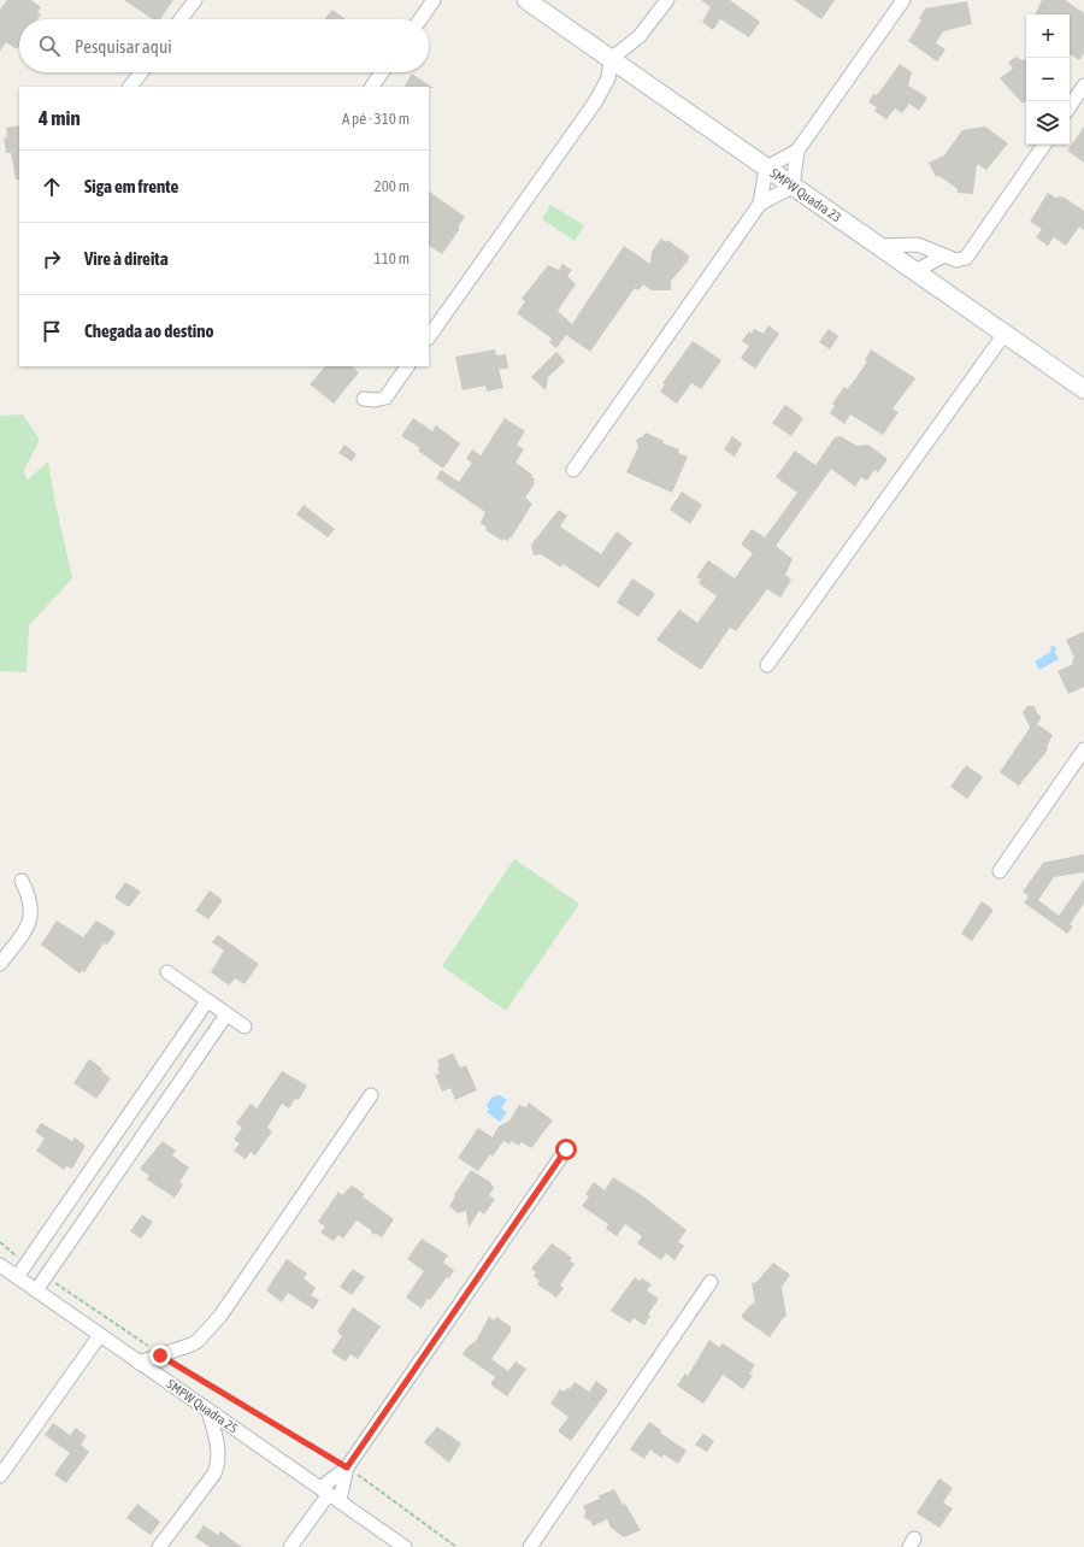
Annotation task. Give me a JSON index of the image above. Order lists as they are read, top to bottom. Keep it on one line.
{"streets":{"street":["SMPW Quadra 23","SMPW Quadra 25"]},"page":{"map_buttons":["+","−"],"search":"Pesquisar aqui","heading":["4 min","A pé · 310 m"],"list":[["Siga em frente","200 m"],["Vire à direita","110 m"],"Chegada ao destino"]}}
